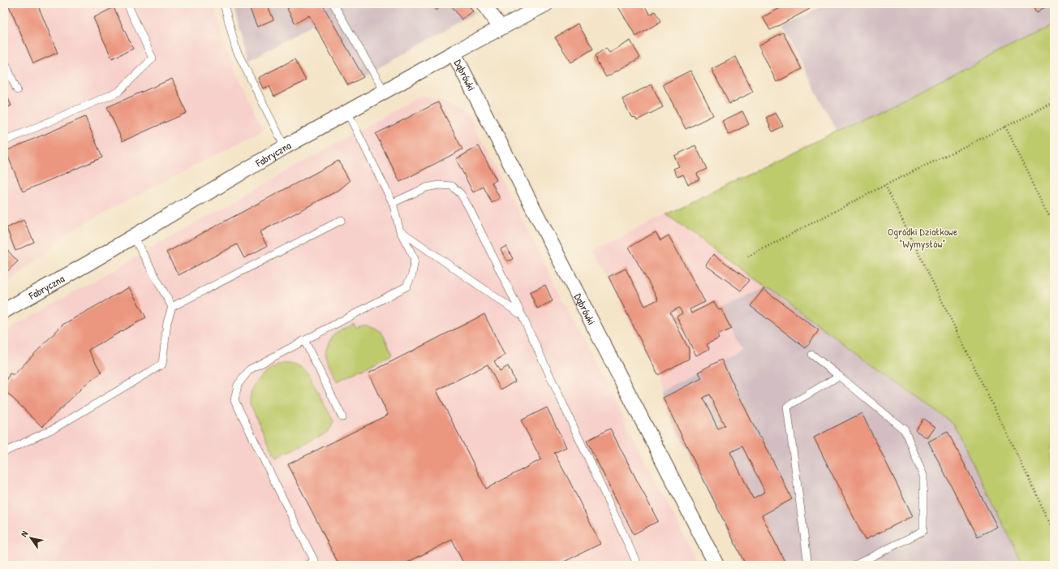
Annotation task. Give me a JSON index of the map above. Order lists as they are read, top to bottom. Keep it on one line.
{"streets":{"street":["Dąbrówki","Fabryczna"]},"crossings":[["Dąbrówki","Fabryczna"]],"parks":["Ogródki Działkowe \"Wymysłów\""],"north":"top left"}
